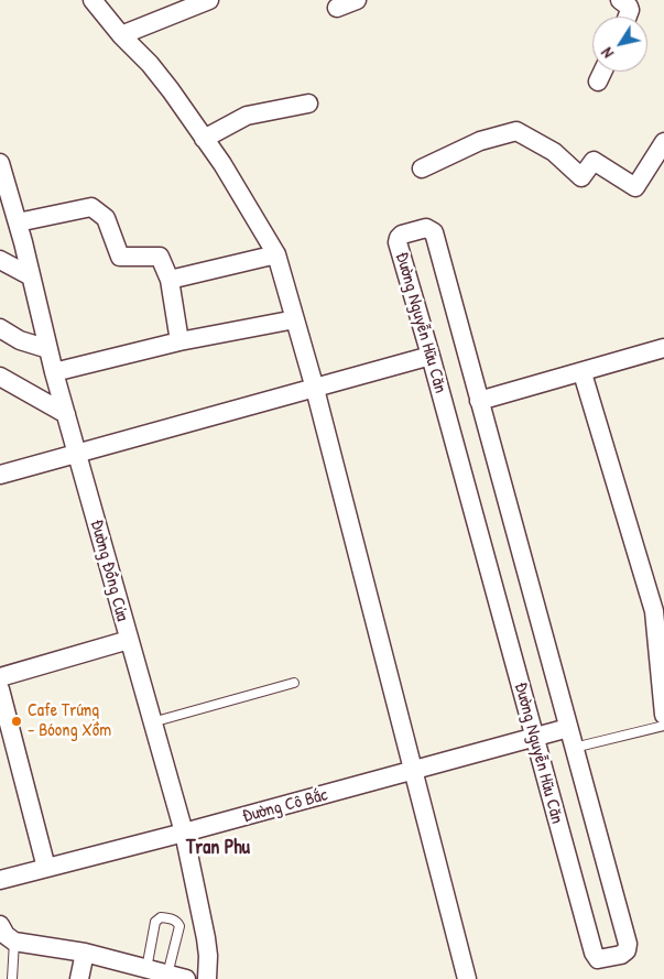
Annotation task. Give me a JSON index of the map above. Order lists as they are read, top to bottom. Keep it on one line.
{"streets":{"street":["Đường Nguyễn Hữu Căn","Đường Đồng Cửa","Đường Cô Bắc"]},"crossings":[["Đường Nguyễn Hữu Căn","Đường Cô Bắc"],["Đường Đồng Cửa","Đường Cô Bắc"]],"districts":["Tran Phu"],"places":["Cafe Trứng - Bóong Xồm"],"north":"bottom left"}
